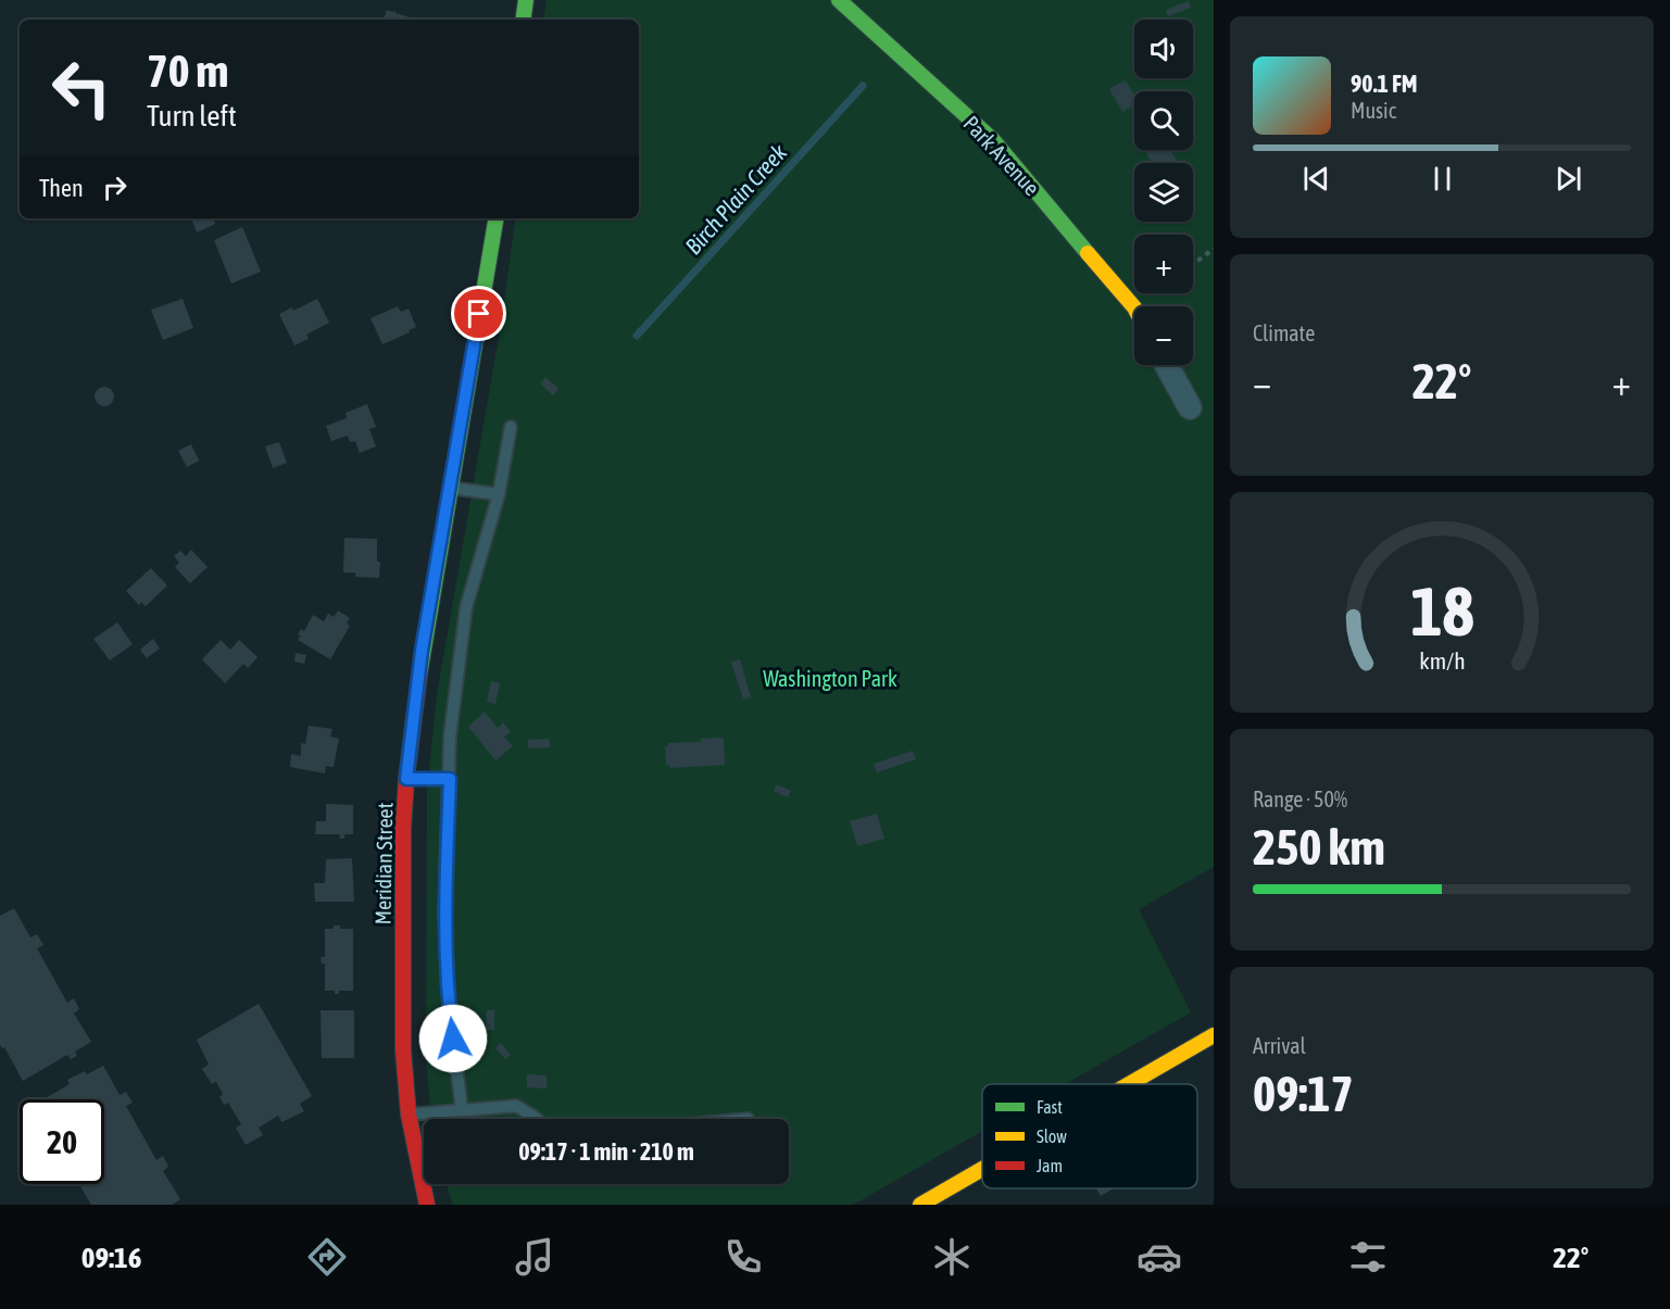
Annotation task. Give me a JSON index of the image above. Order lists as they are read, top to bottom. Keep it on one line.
{"streets":{"street":["Park Avenue","Meridian Street"]},"water":["Birch Plain Creek"],"parks":["Washington Park"],"legend":["Fast","Slow","Jam"],"page":{"map_buttons":["+","−"],"turn":["70 m","Turn left"],"song":["90.1 FM","Music"],"then":"Then","tile":["Climate",["Range · 50%","250 km"],["Arrival","09:17"]],"heat":["−","22°","+"],"limit":"20","trip":"09:17 · 1 min · 210 m","tabs":["09:16","22°"],"gauge":["18","km/h"]}}
